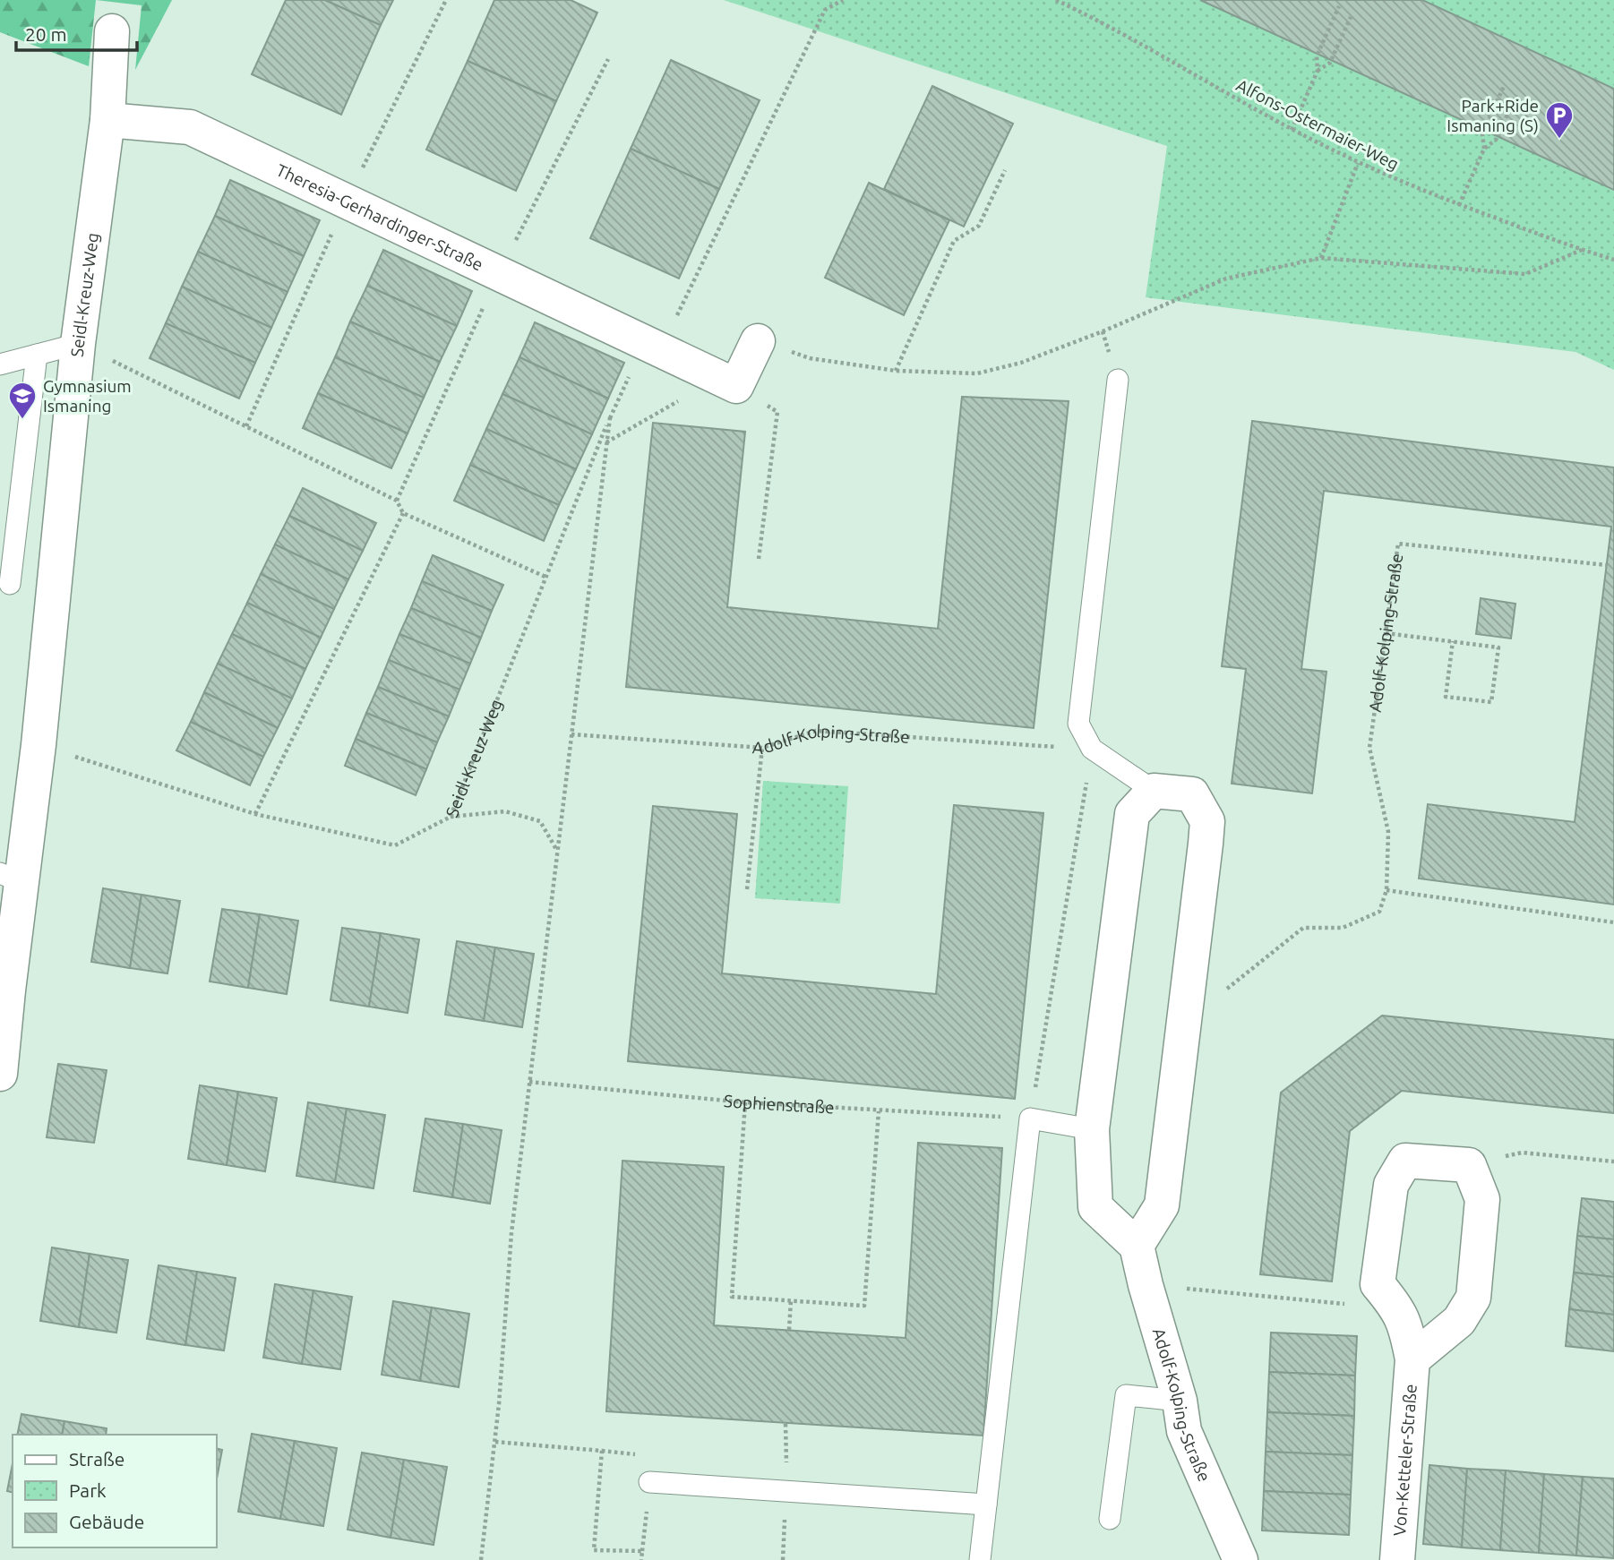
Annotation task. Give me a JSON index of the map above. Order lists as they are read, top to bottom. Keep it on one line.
{"streets":{"street":["Theresia-Gerhardinger-Straße","Seidl-Kreuz-Weg","Adolf-Kolping-Straße","Von-Ketteler-Straße"],"path":["Alfons-Ostermaier-Weg","Sophienstraße"]},"crossings":[["Theresia-Gerhardinger-Straße","Seidl-Kreuz-Weg"]],"places":{"parking":["Park+Ride Ismaning (S)"],"school or university":["Gymnasium Ismaning"]},"legend":["Straße","Park","Gebäude"],"scale_bar":"20 m"}
